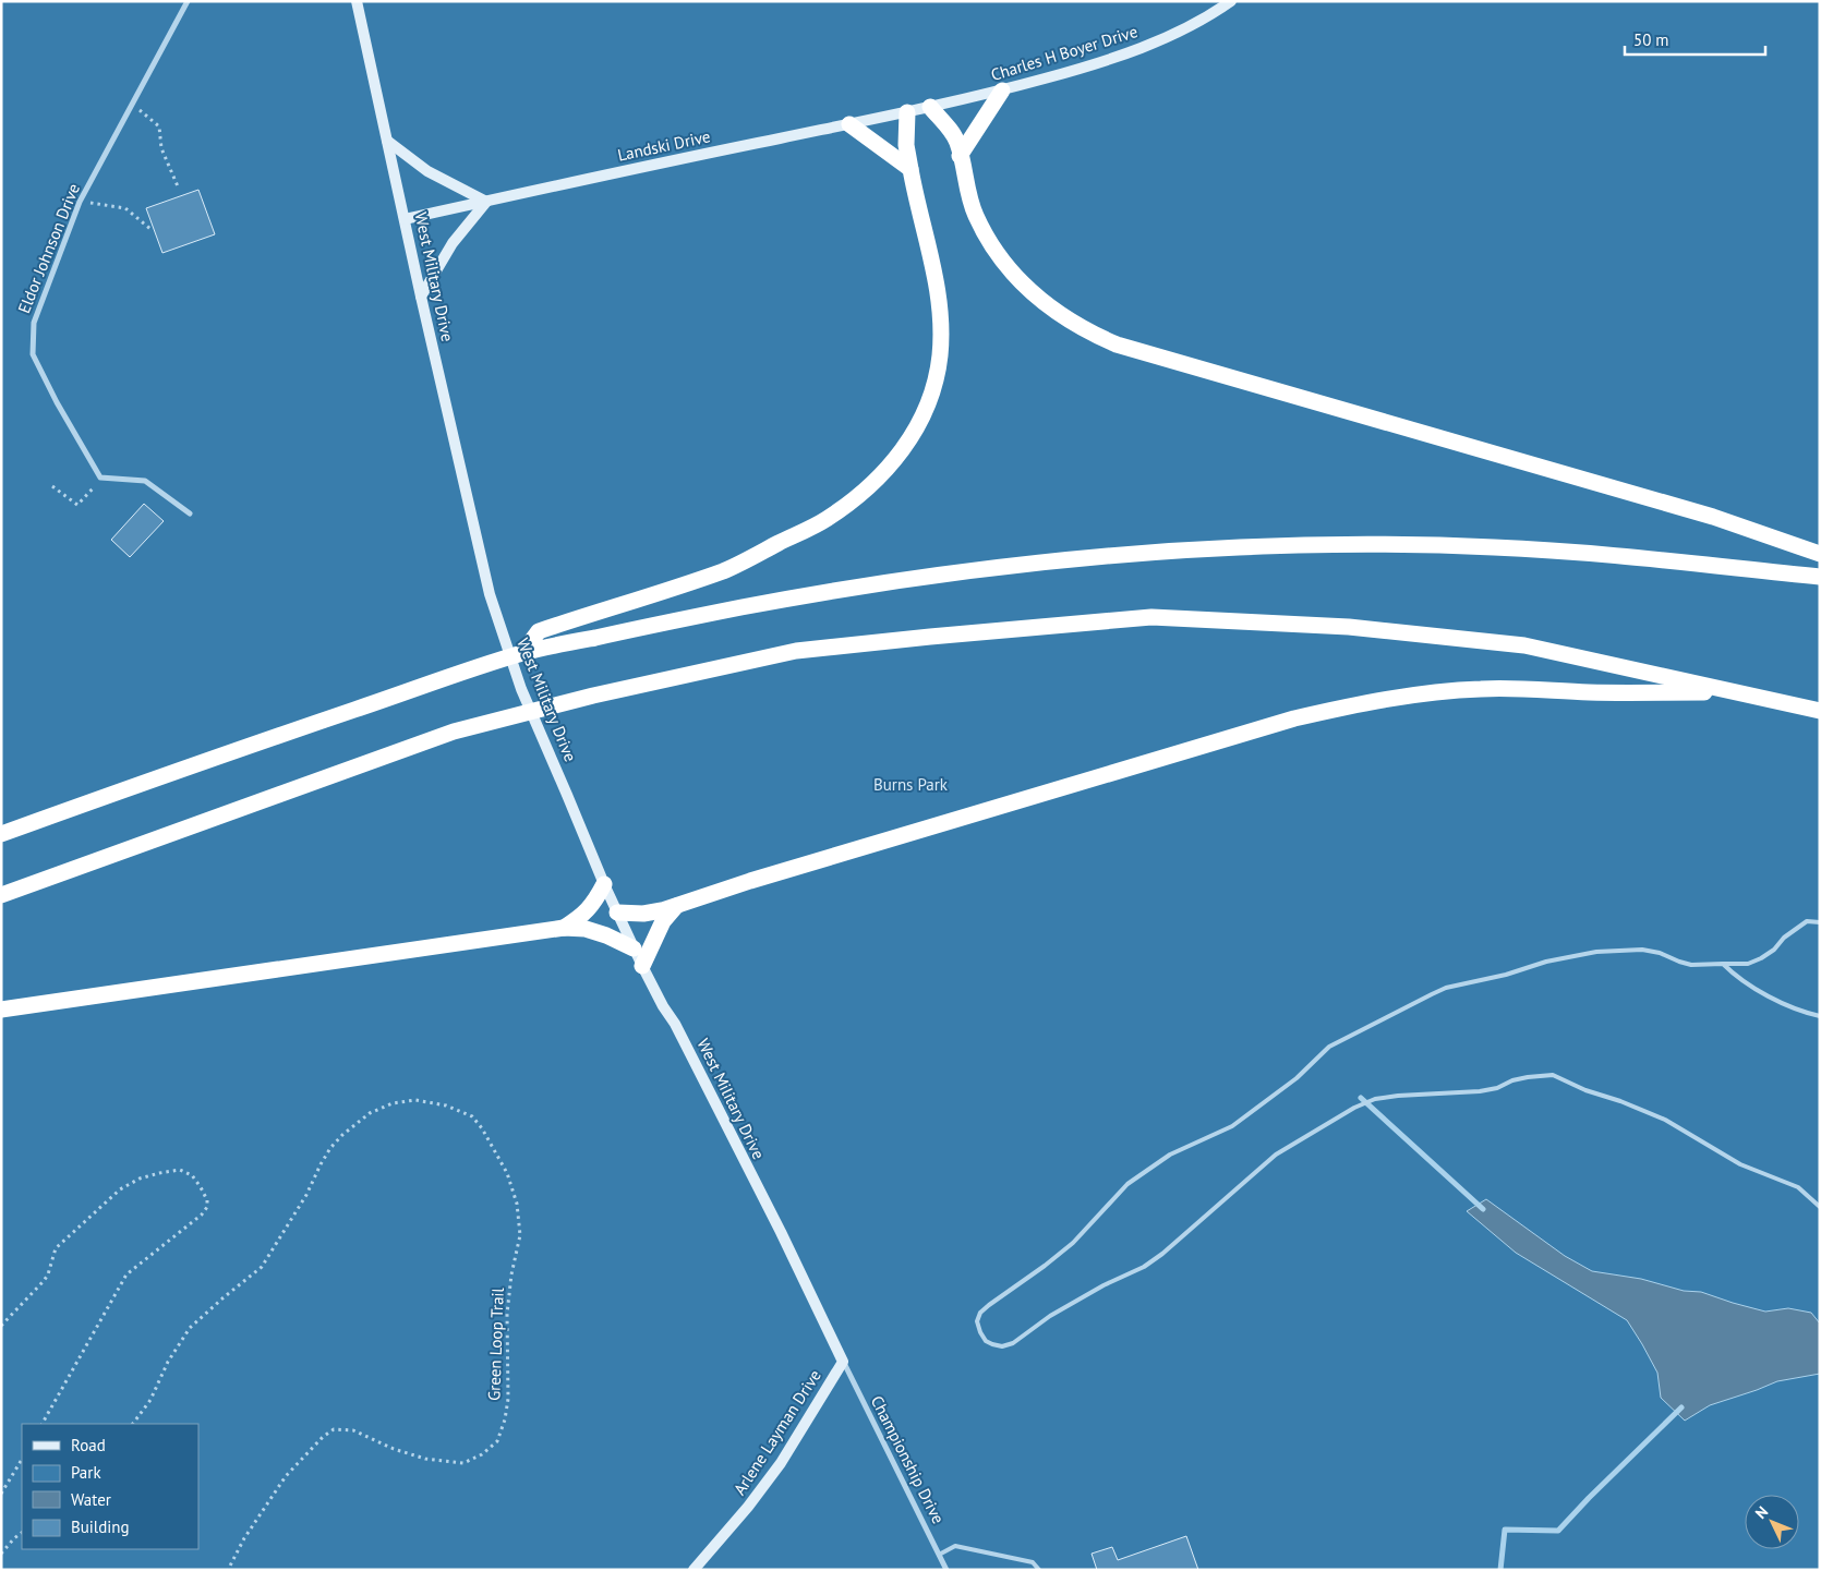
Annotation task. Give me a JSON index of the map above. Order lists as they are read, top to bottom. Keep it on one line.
{"streets":{"street":["Charles H Boyer Drive","Landski Drive","Eldor Johnson Drive","West Military Drive","Arlene Layman Drive","Championship Drive"],"path":["Green Loop Trail"]},"crossings":[["Charles H Boyer Drive","Landski Drive"],["Landski Drive","West Military Drive"],["West Military Drive","Arlene Layman Drive"],["West Military Drive","Championship Drive"],["Arlene Layman Drive","Championship Drive"]],"parks":["Burns Park"],"legend":["Road","Park","Water","Building"],"scale_bar":"50 m","north":"top left"}
